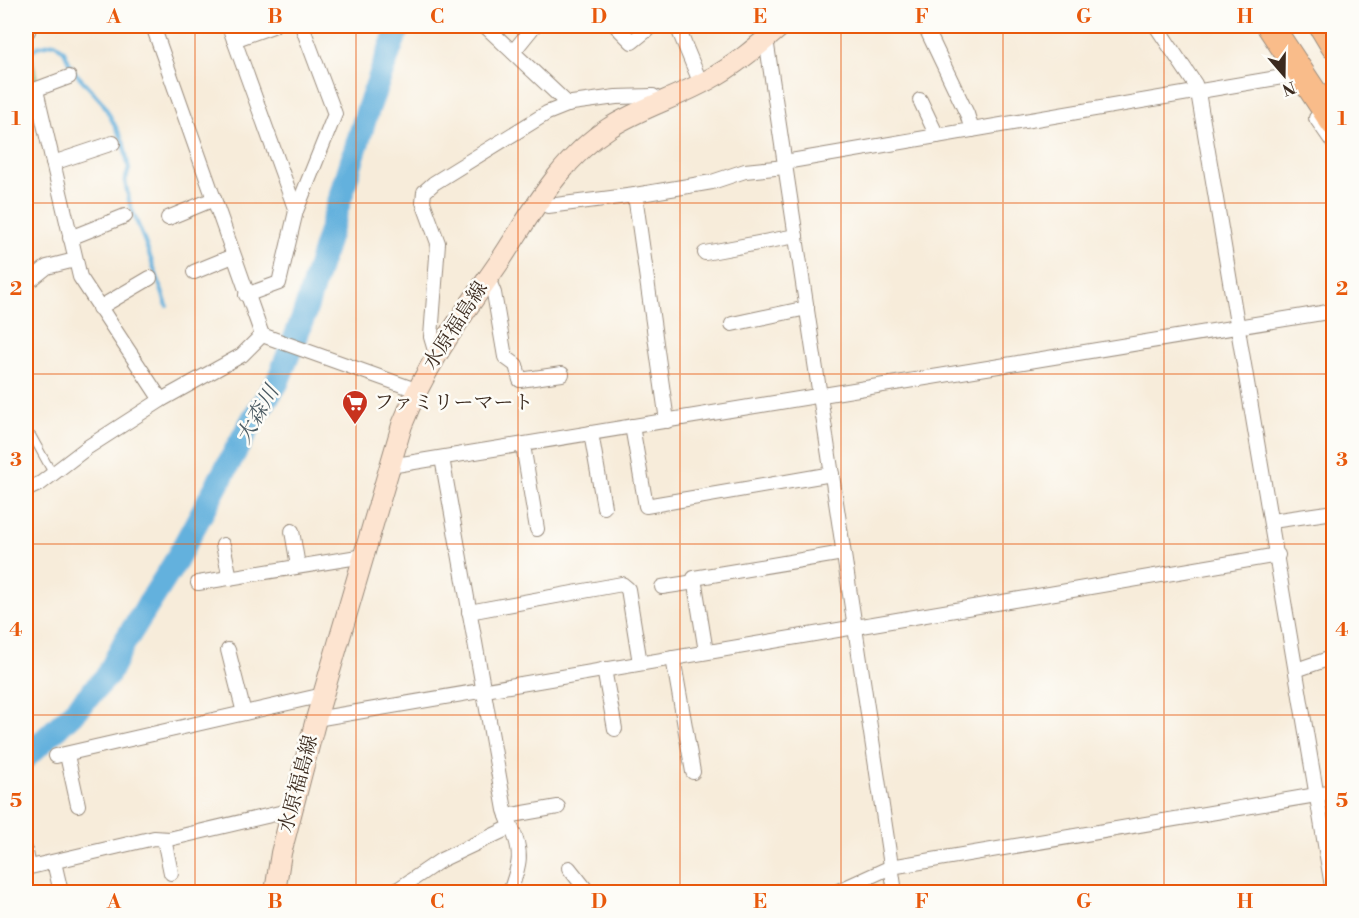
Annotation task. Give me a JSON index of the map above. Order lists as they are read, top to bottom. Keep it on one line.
{"streets":{"main road":["水原福島線"]},"water":["大森川"],"places":{"supermarket":["ファミリーマート"]},"north":"bottom","grid":{"columns":["A","B","C","D","E","F","G","H"],"rows":["1","2","3","4","5"]}}
